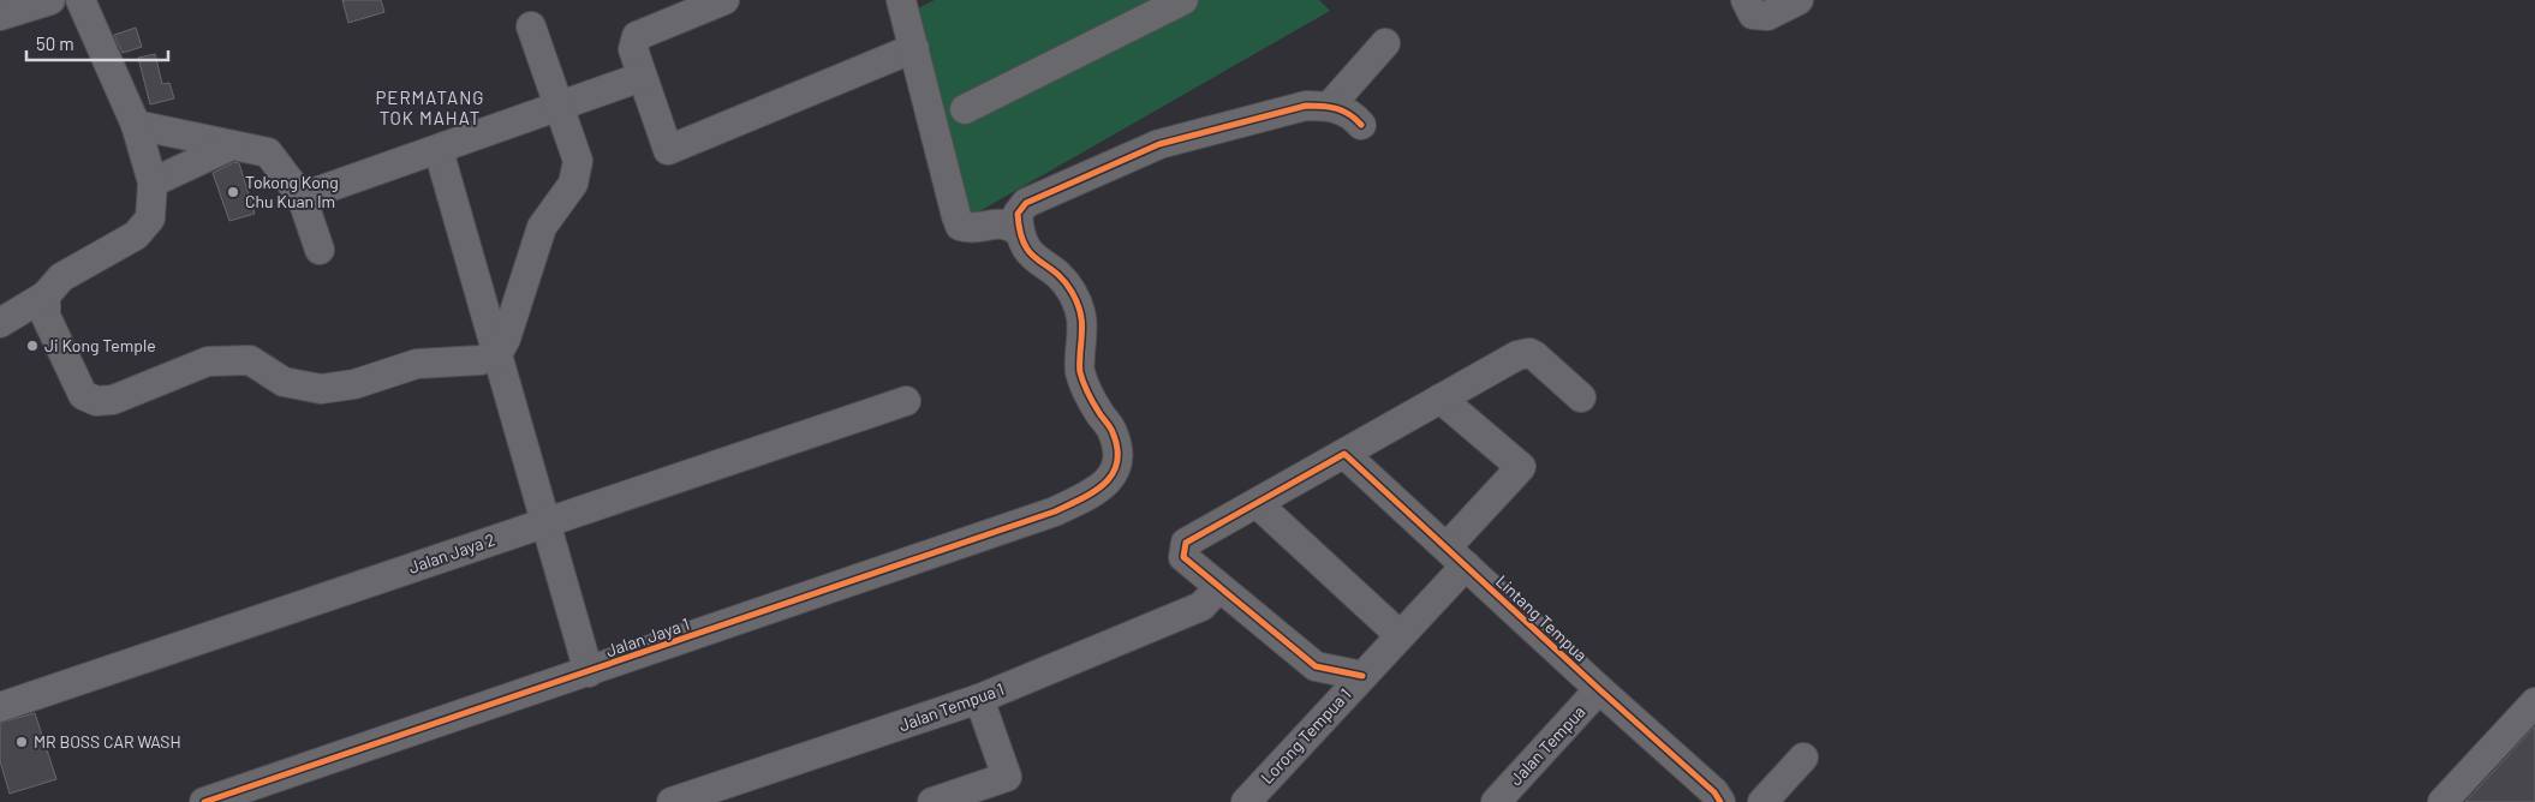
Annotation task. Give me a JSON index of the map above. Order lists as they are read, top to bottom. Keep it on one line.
{"streets":{"street":["Jalan Jaya 2","Lintang Tempua","Jalan Jaya 1","Jalan Tempua 1","Lorong Tempua 1","Jalan Tempua"]},"crossings":[["Lintang Tempua","Lorong Tempua 1"],["Lintang Tempua","Jalan Tempua"]],"districts":["PERMATANG TOK MAHAT"],"places":["Tokong Kong Chu Kuan Im","Ji Kong Temple","MR BOSS CAR WASH"],"scale_bar":"50 m"}
